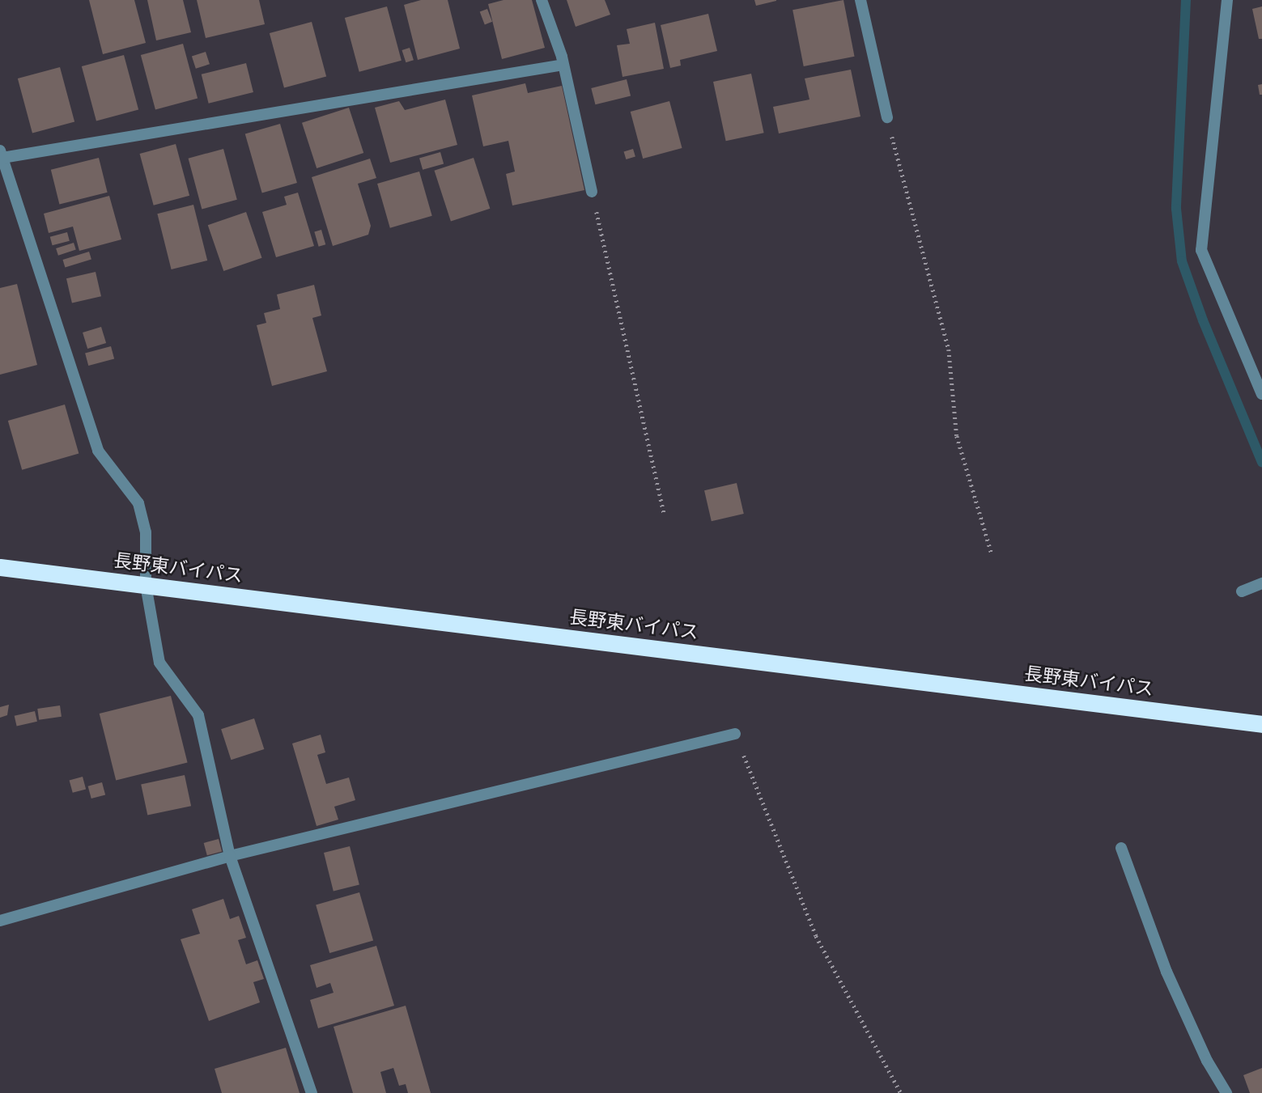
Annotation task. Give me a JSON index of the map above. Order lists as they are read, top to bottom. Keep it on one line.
{"streets":{"highway":["長野東バイパス"]}}
